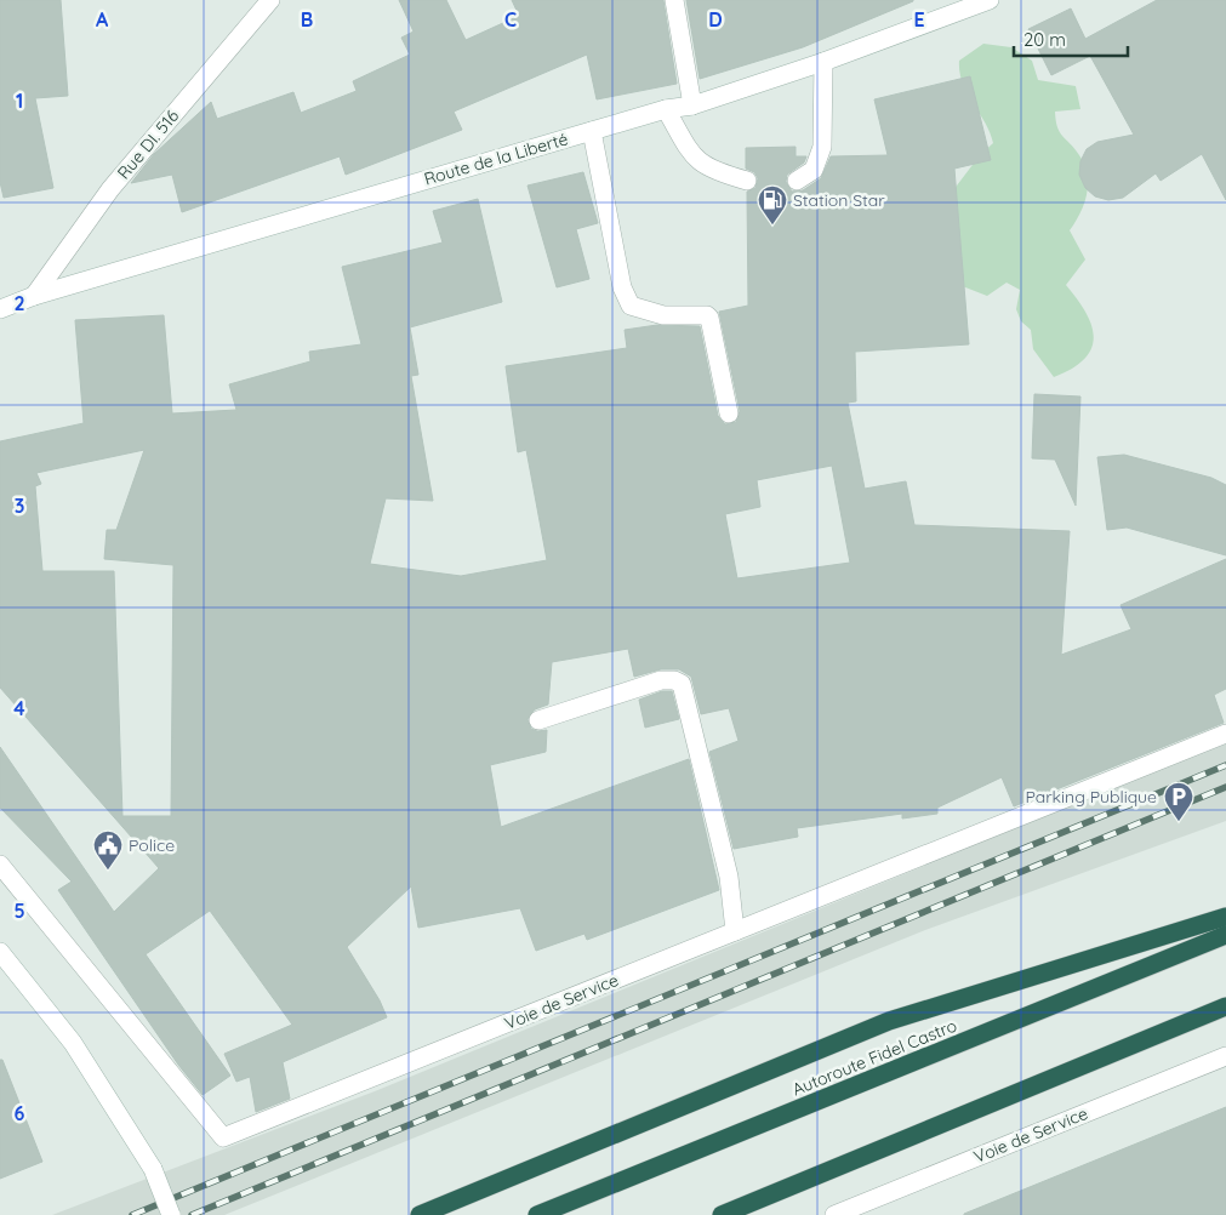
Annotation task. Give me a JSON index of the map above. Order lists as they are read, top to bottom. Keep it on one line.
{"streets":{"highway":["Autoroute Fidel Castro"],"street":["Rue DI. 516","Route de la Liberté","Voie de Service"]},"crossings":[["Rue DI. 516","Route de la Liberté"]],"places":{"fuel station":["Station Star"],"parking":["Parking Publique"],"public building":["Police"]},"scale_bar":"20 m","grid":{"columns":["A","B","C","D","E"],"rows":["1","2","3","4","5","6"]}}
